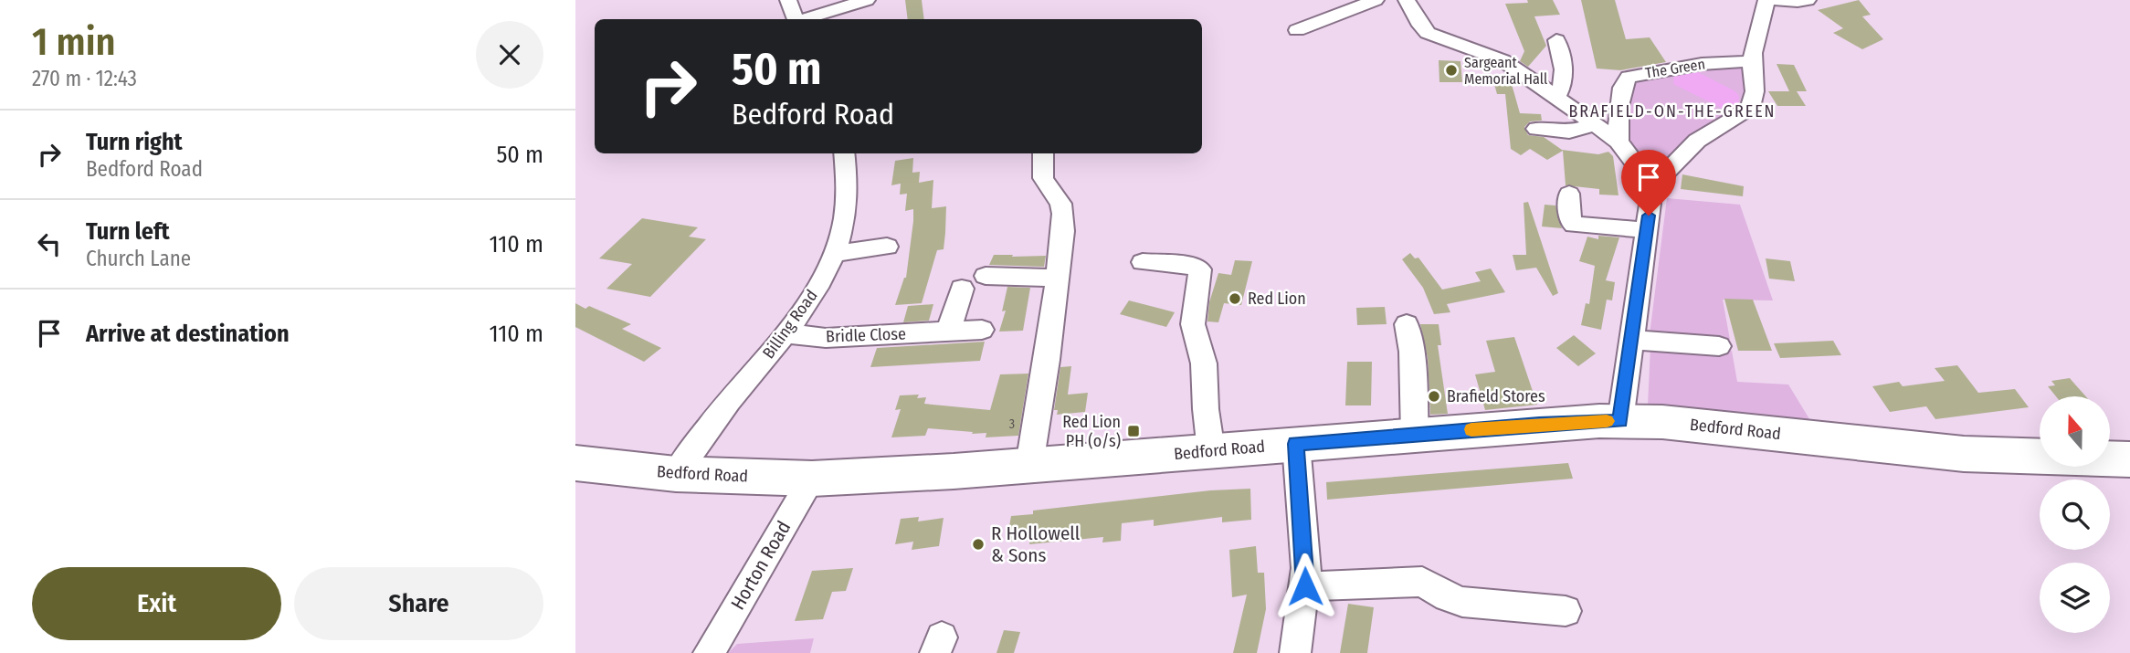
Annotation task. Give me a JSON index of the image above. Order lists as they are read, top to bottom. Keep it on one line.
{"streets":{"highway":["Bedford Road"],"street":["The Green","Billing Road","Bridle Close","Horton Road"]},"crossings":[["Billing Road","Bridle Close"],["Billing Road","Bedford Road"],["Bedford Road","Horton Road"]],"districts":["BRAFIELD-ON-THE-GREEN"],"places":{"other":["Sargeant Memorial Hall","Red Lion","Brafield Stores","R Hollowell & Sons"],"transit":["Red Lion PH (o/s)"]},"house_numbers":["3"],"north":"top","page":{"heading":["1 min","270 m · 12:43"],"turn":["50 m","Bedford Road"],"list":[{"name":"Turn right","note":"Bedford Road","value":"50 m"},{"name":"Turn left","note":"Church Lane","value":"110 m"},{"name":"Arrive at destination","value":"110 m"}],"buttons":["Exit","Share"]}}
